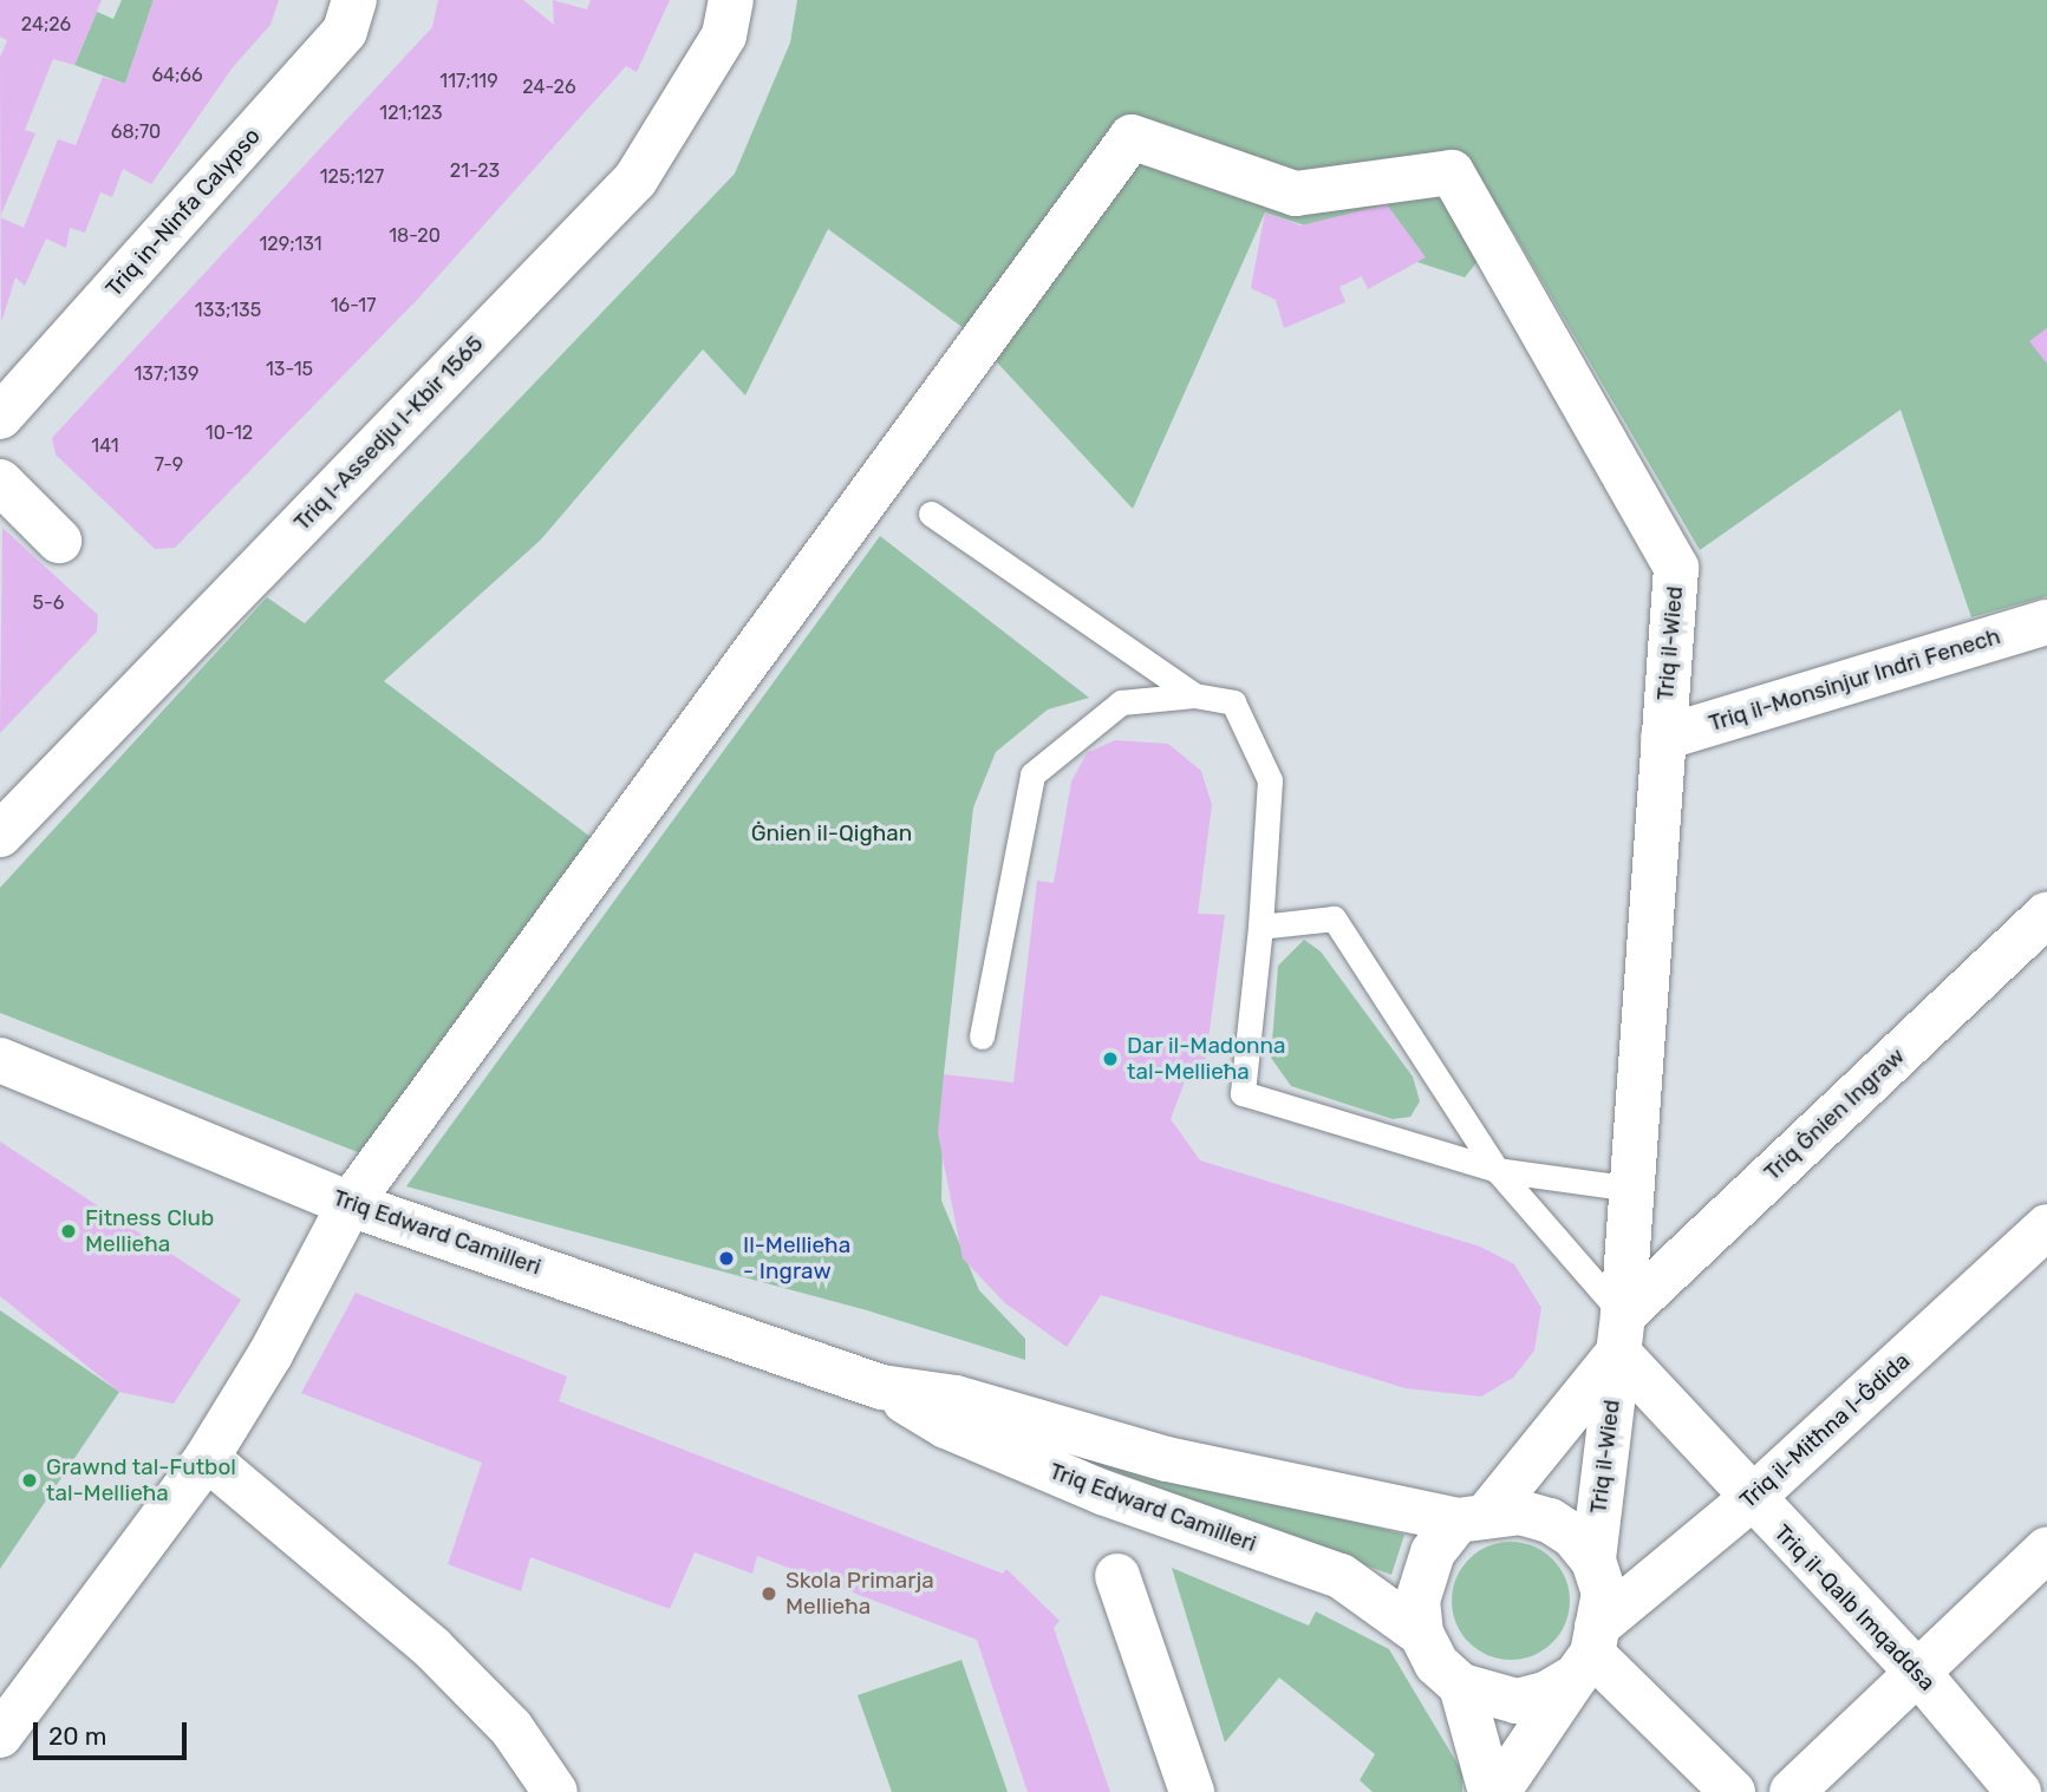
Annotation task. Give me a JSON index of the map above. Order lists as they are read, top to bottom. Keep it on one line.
{"streets":{"street":["Triq in-Ninfa Calypso","Triq l-Assedju l-Kbir 1565","Triq il-Wied","Triq il-Monsinjur Indrì Fenech","Triq Ġnien Ingraw","Triq Edward Camilleri","Triq il-Mitħna l-Ġdida","Triq il-Qalb Imqaddsa"]},"crossings":[["Triq il-Wied","Triq il-Monsinjur Indrì Fenech"],["Triq il-Wied","Triq Ġnien Ingraw"],["Triq il-Wied","Triq Edward Camilleri"],["Triq il-Wied","Triq il-Mitħna l-Ġdida"],["Triq il-Wied","Triq il-Qalb Imqaddsa"],["Triq Ġnien Ingraw","Triq il-Qalb Imqaddsa"],["Triq Edward Camilleri","Triq il-Mitħna l-Ġdida"],["Triq il-Mitħna l-Ġdida","Triq il-Qalb Imqaddsa"]],"parks":["Ġnien il-Qigħan"],"places":["Dar il-Madonna tal-Mellieħa","Fitness Club Mellieħa","Il-Mellieħa - Ingraw","Grawnd tal-Futbol tal-Mellieħa","Skola Primarja Mellieħa"],"house_numbers":["24;26","64;66","117;119","24-26","121;123","68;70","21-23","125;127","18-20","129;131","16-17","133;135","13-15","137;139","10-12","141","7-9","5-6"],"scale_bar":"20 m"}
